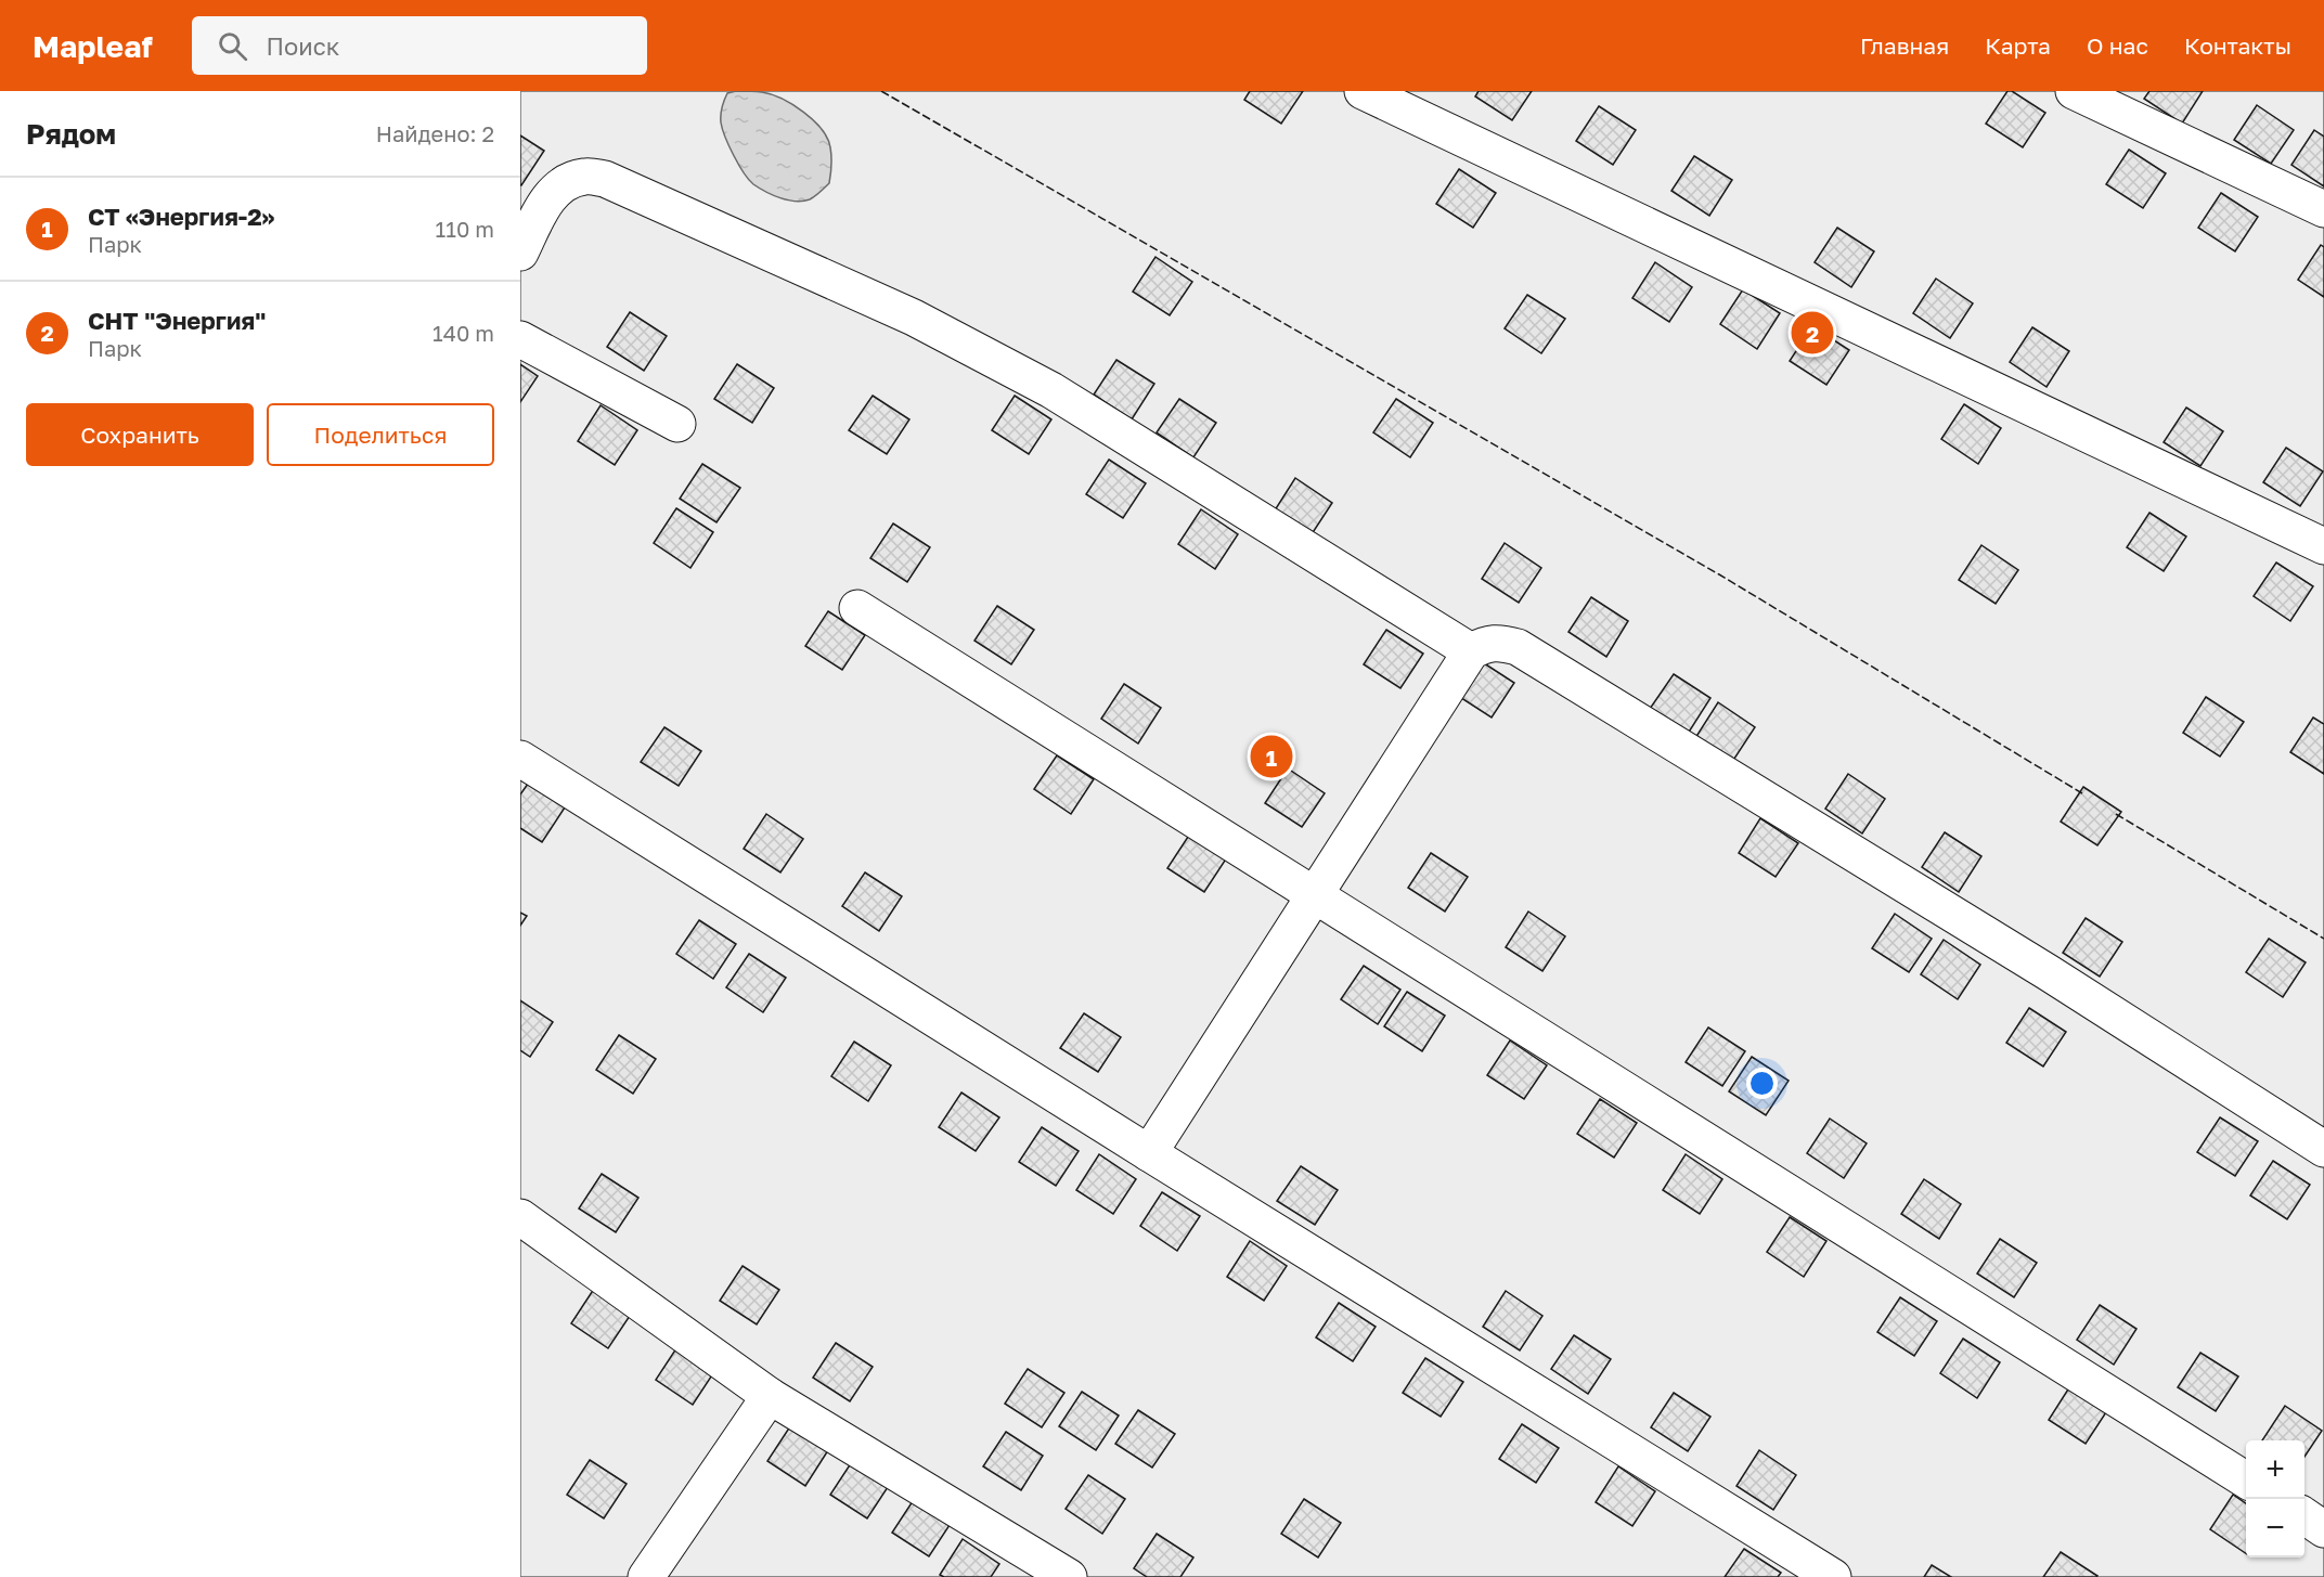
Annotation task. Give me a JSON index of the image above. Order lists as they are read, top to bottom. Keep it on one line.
{"page":{"header":"Mapleaf","search":"Поиск","nav":["Главная","Карта","О нас","Контакты"],"heading":["Рядом","Найдено: 2"],"list":[{"mark":"1","name":"СТ «Энергия-2»","note":"Парк","value":"110 m"},{"mark":"2","name":"СНТ \"Энергия\"","note":"Парк","value":"140 m"}],"pins":["2","1"],"buttons":["Сохранить","Поделиться"],"map_buttons":["+","−"]}}
